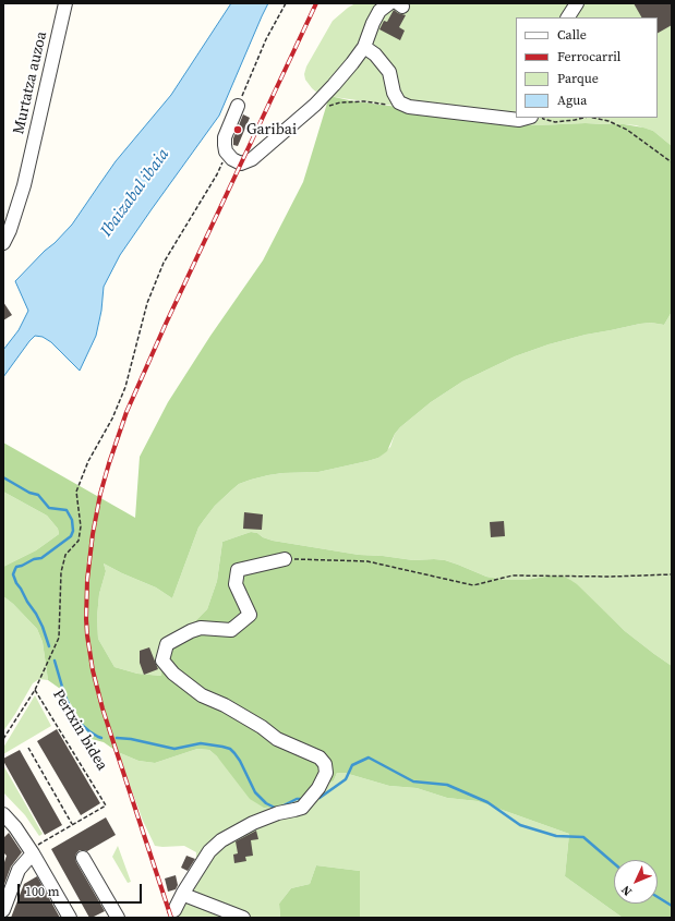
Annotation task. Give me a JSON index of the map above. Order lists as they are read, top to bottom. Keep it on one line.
{"streets":{"street":["Murtatza auzoa"],"path":["Pertxin bidea"]},"water":["Ibaizabal ibaia"],"places":["Garibai"],"legend":["Calle","Ferrocarril","Parque","Agua"],"scale_bar":"100 m","north":"bottom left"}
